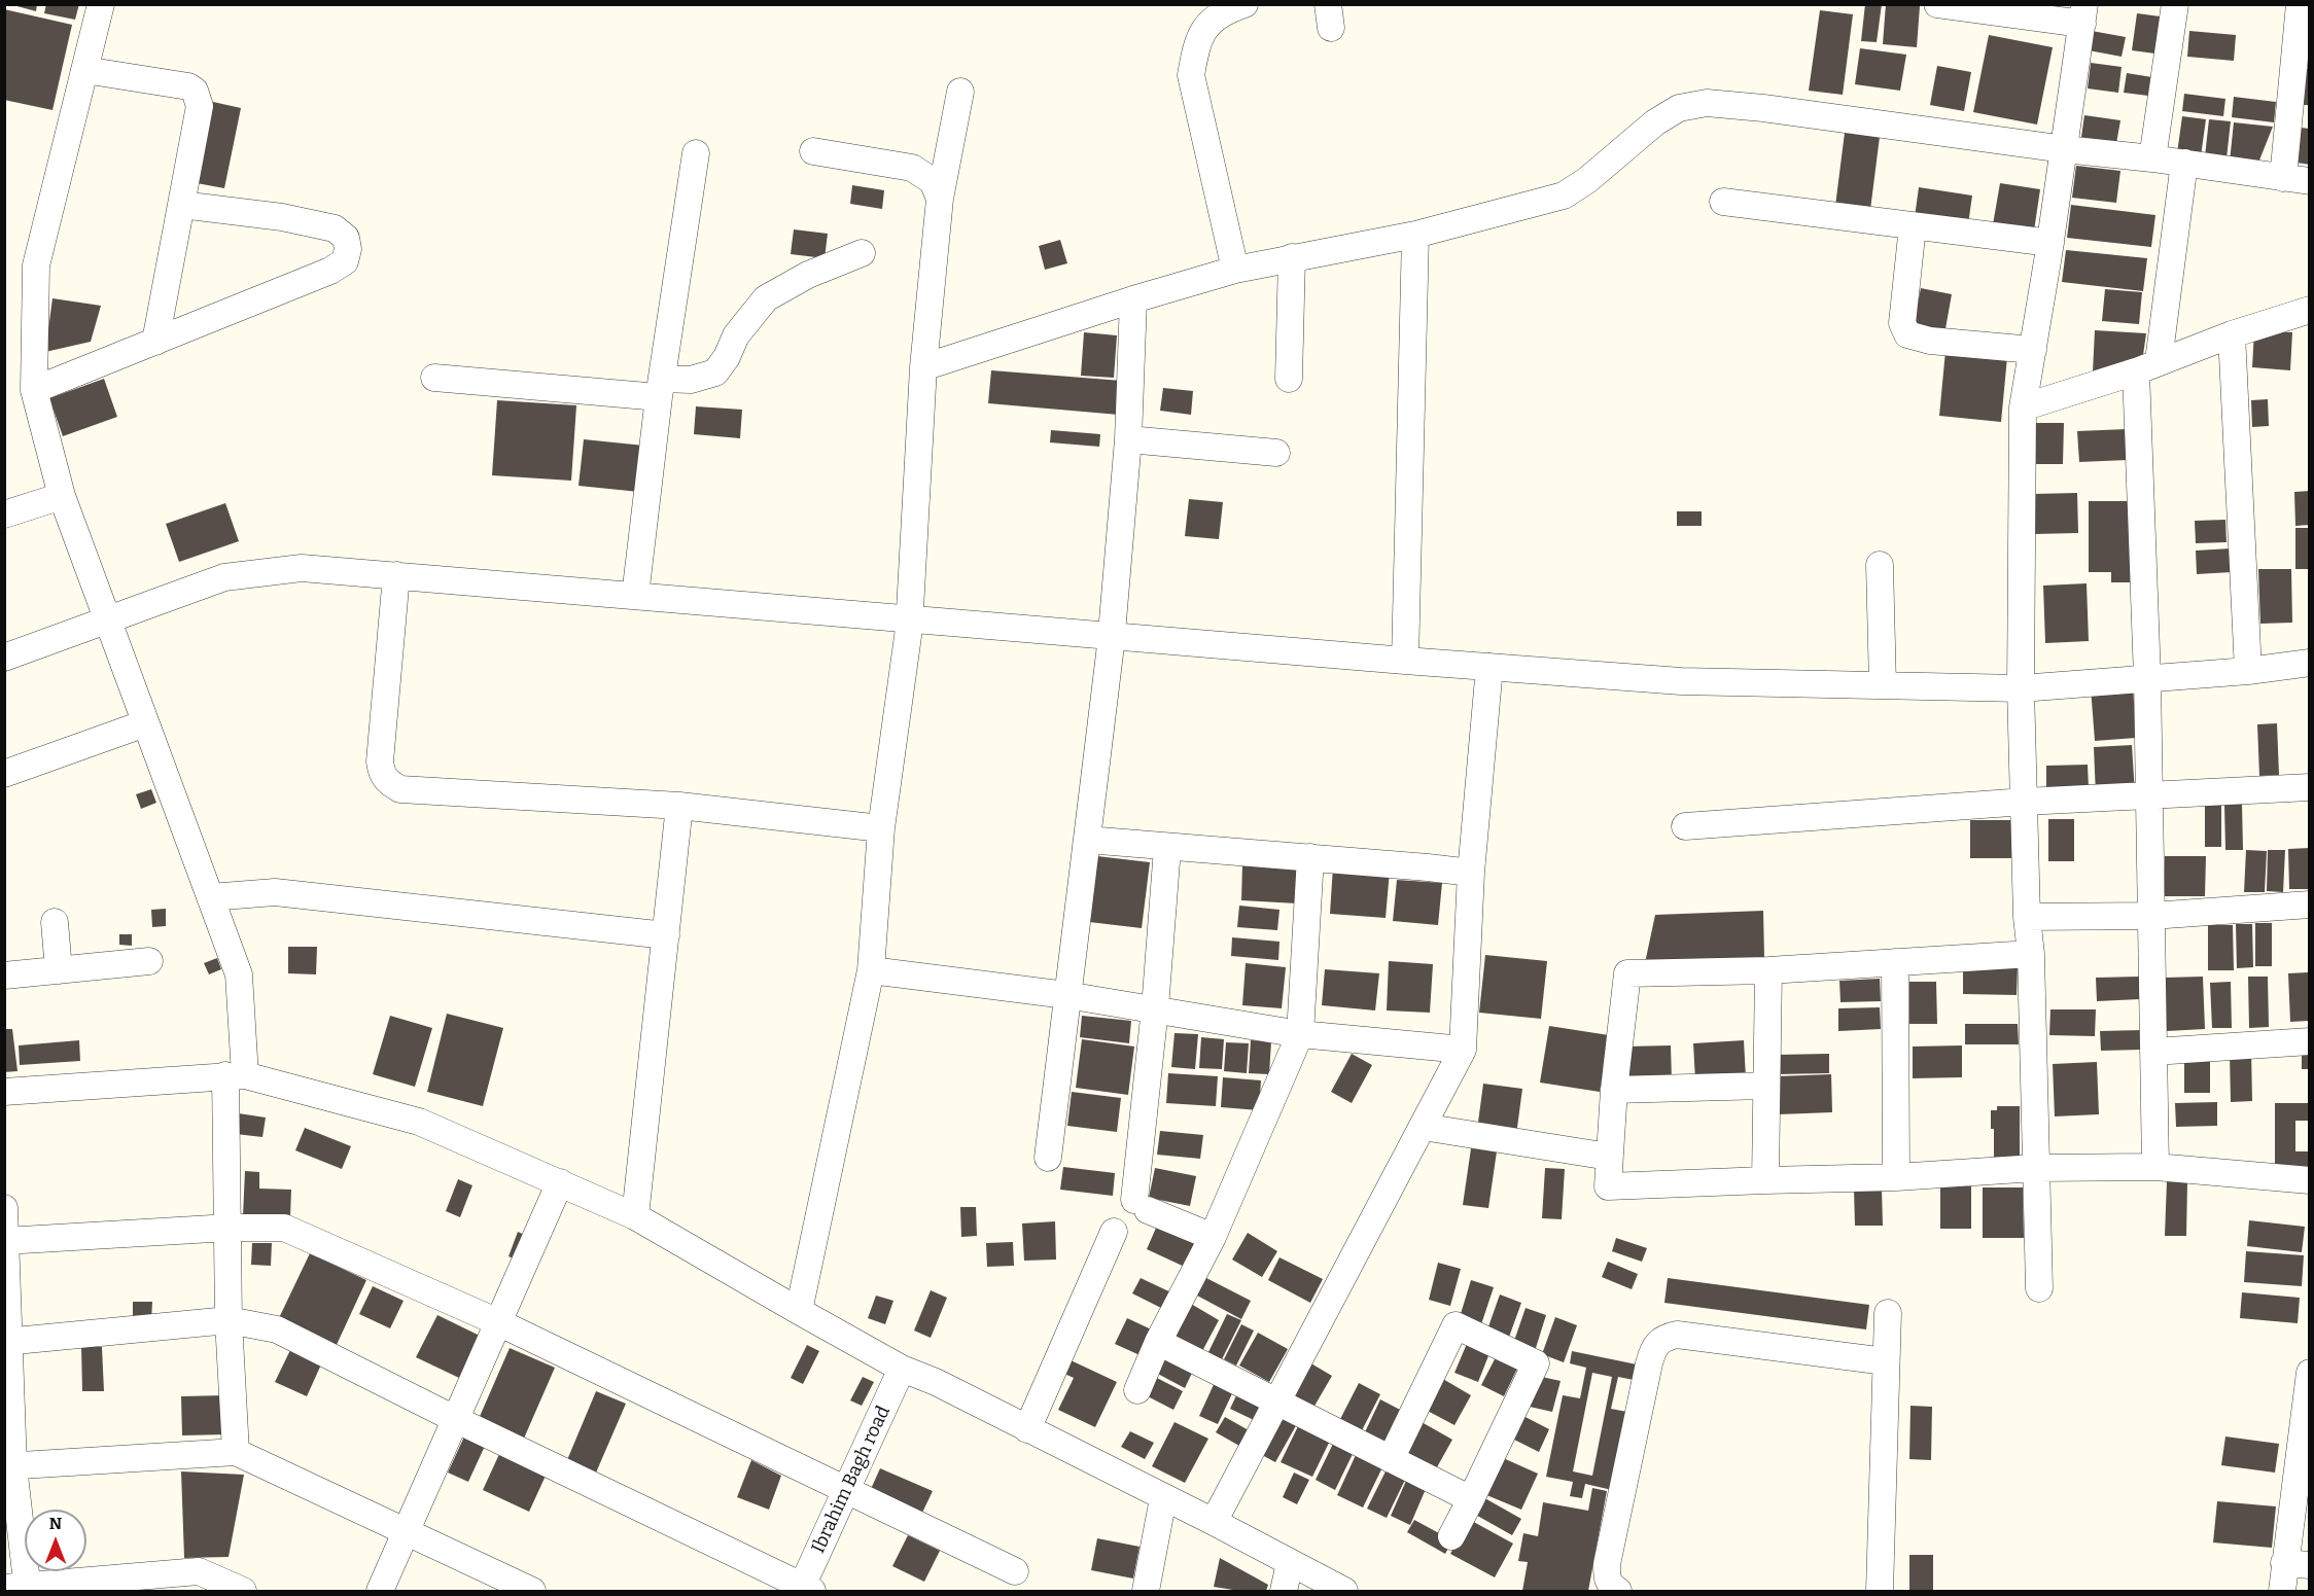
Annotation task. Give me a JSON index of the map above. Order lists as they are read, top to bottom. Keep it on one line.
{"streets":{"street":["Ibrahim Bagh road"]},"north":"top"}
